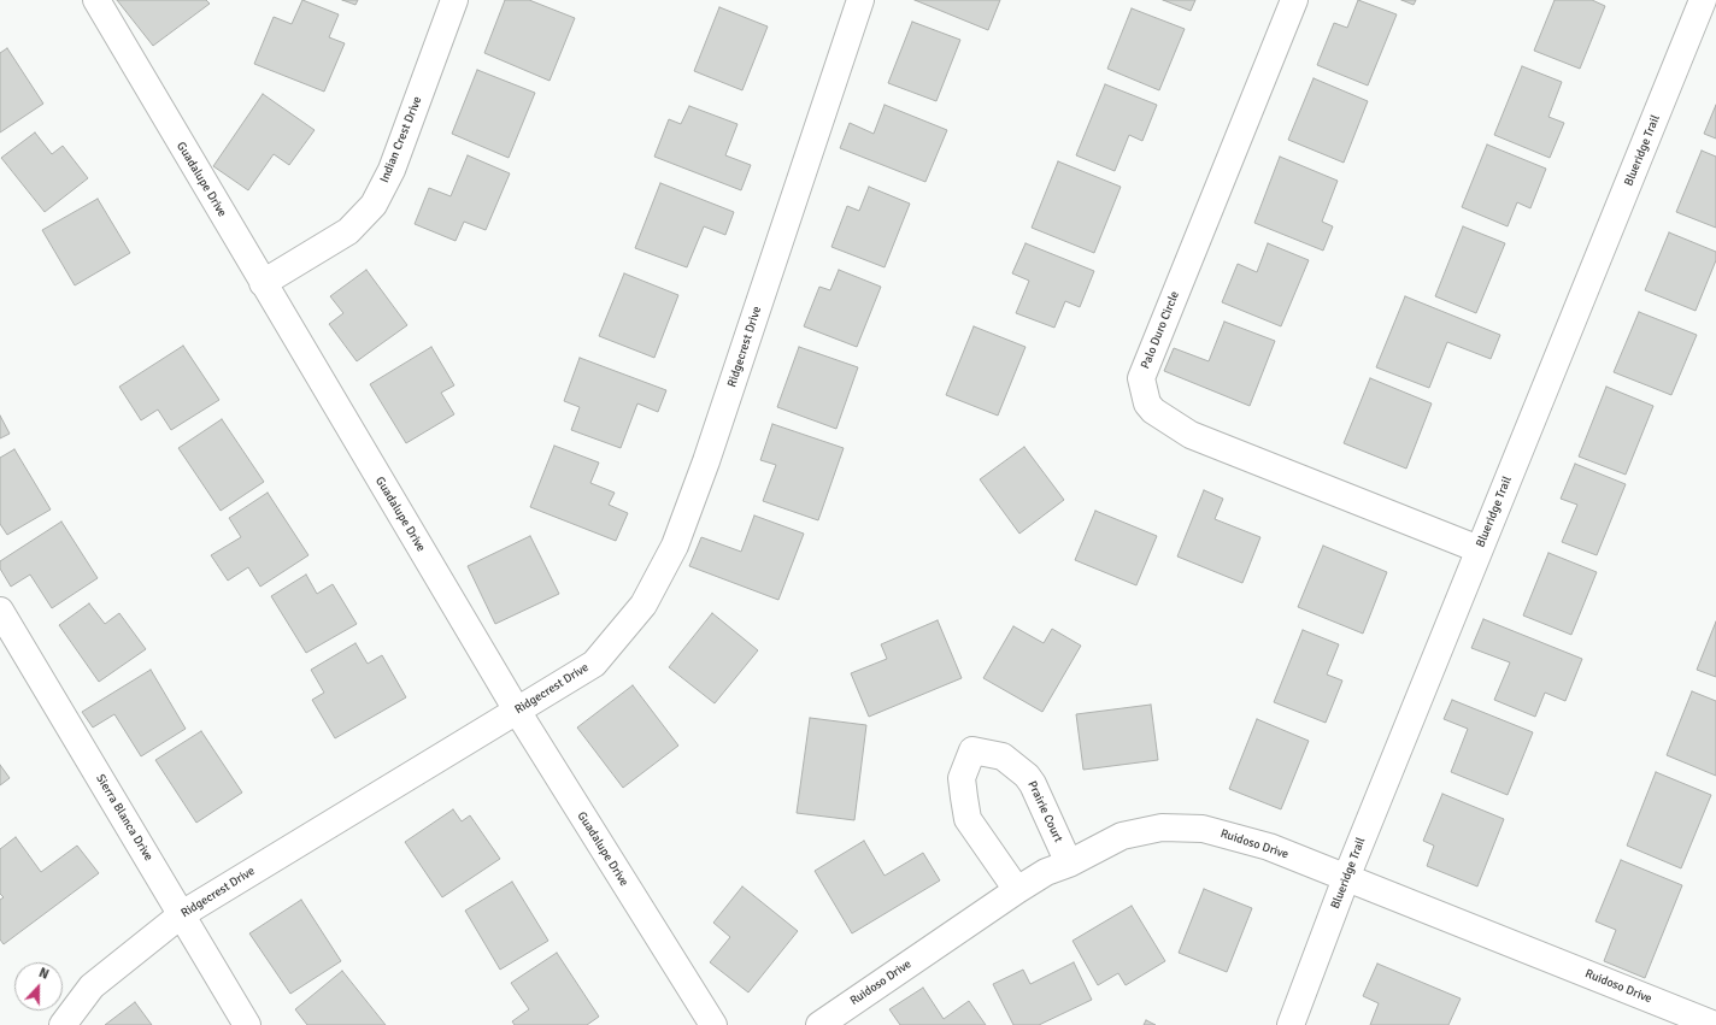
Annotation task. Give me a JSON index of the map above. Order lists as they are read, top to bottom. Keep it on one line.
{"streets":{"street":["Indian Crest Drive","Blueridge Trail","Guadalupe Drive","Palo Duro Circle","Ridgecrest Drive","Prairie Court","Sierra Blanca Drive","Ruidoso Drive"]},"crossings":[["Indian Crest Drive","Guadalupe Drive"],["Blueridge Trail","Palo Duro Circle"],["Blueridge Trail","Ruidoso Drive"],["Guadalupe Drive","Ridgecrest Drive"],["Ridgecrest Drive","Sierra Blanca Drive"],["Prairie Court","Ruidoso Drive"]],"north":"top"}
